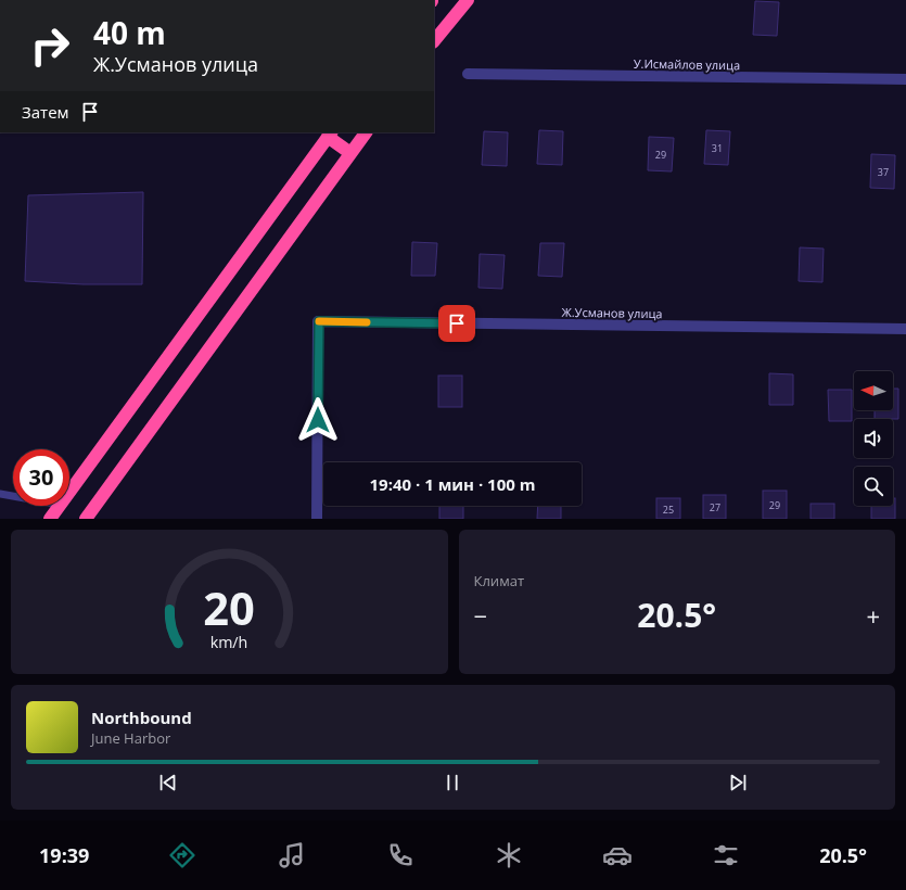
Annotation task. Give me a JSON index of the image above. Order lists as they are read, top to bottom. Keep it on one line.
{"streets":{"street":["У.Исмайлов улица","Ж.Усманов улица"]},"house_numbers":["31","29","37","29","27","25"],"north":"left","page":{"turn":["40 m","Ж.Усманов улица"],"then":"Затем","limit":"30","trip":"19:40 · 1 мин · 100 m","tile":"Климат","heat":["−","20.5°","+"],"song":["Northbound","June Harbor"],"tabs":["19:39","20.5°"],"gauge":["20","km/h"]}}
